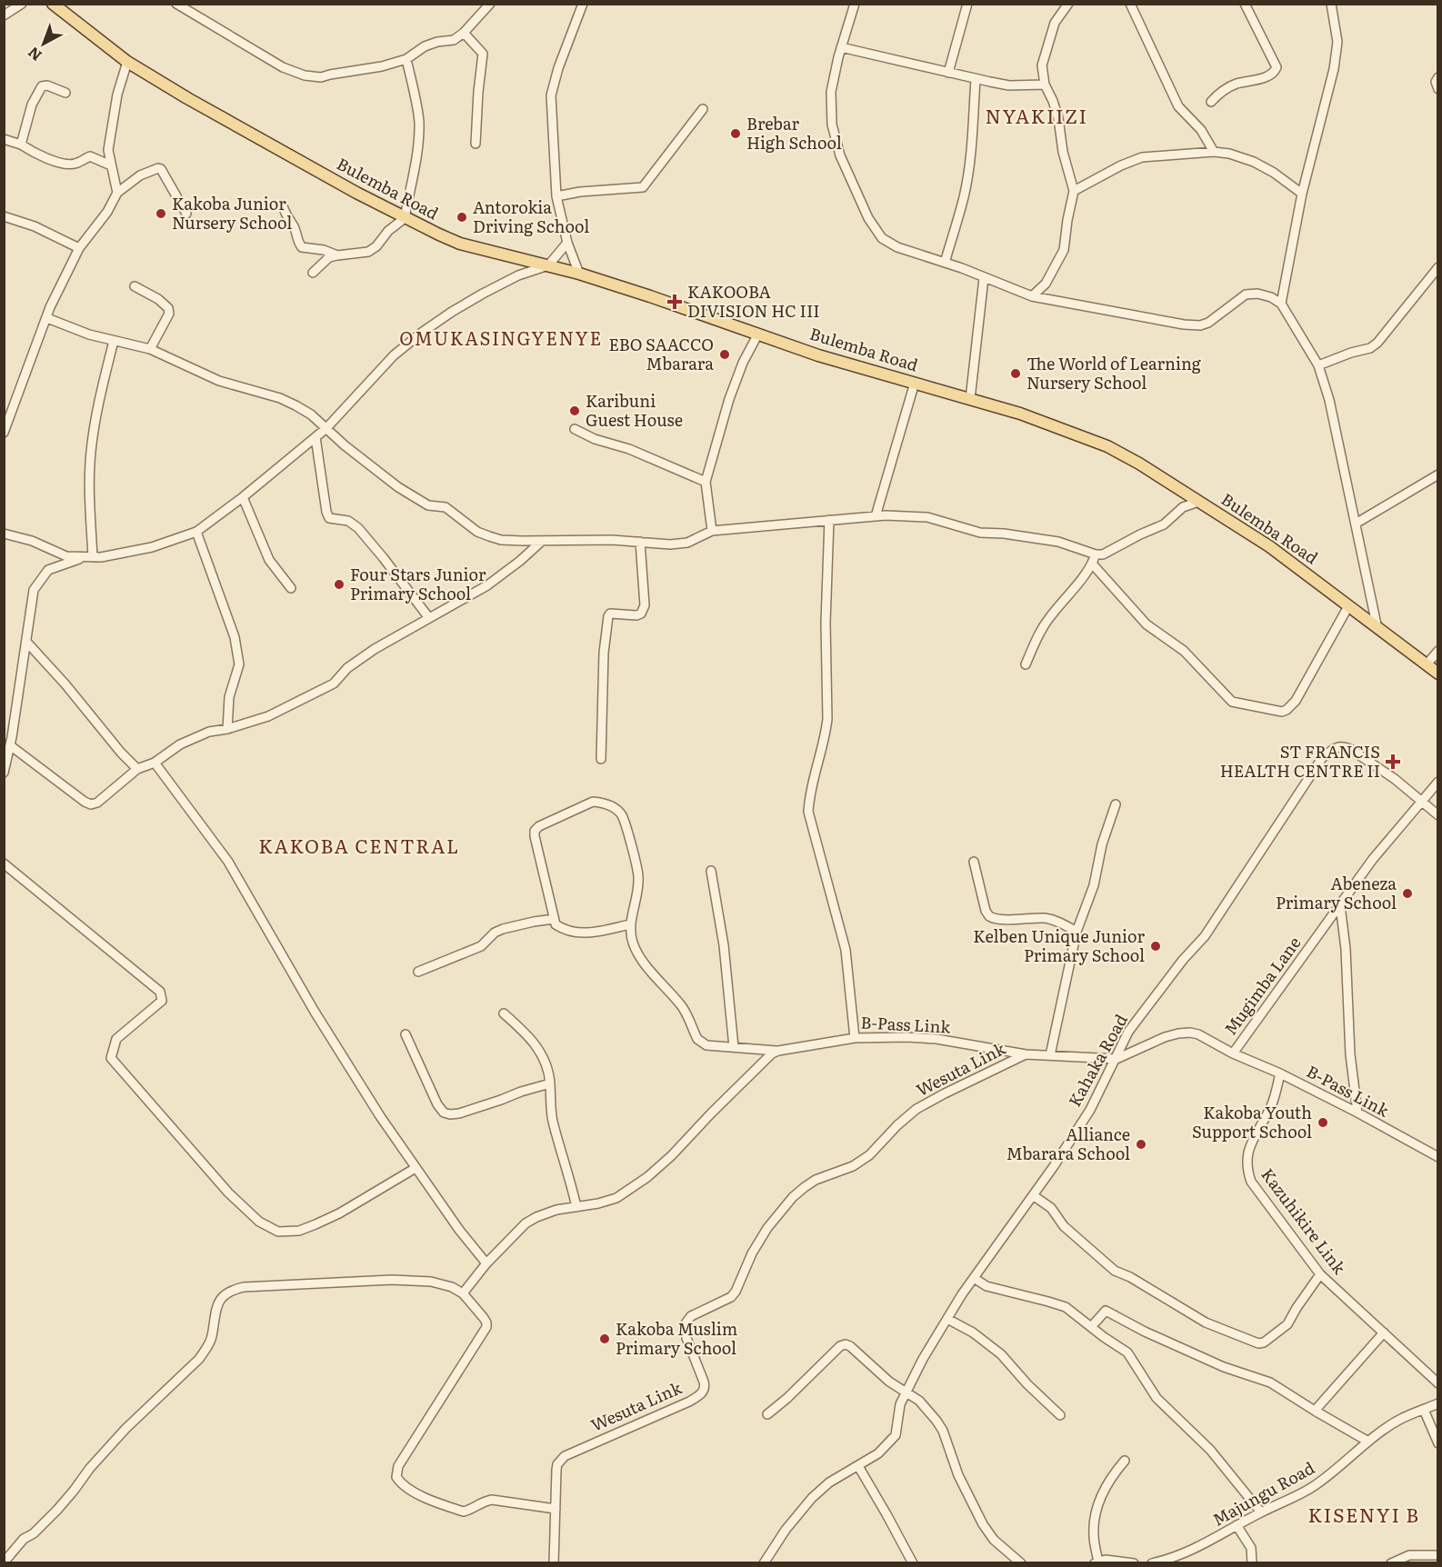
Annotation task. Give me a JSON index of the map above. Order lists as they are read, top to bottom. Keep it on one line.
{"streets":{"main road":["Bulemba Road"],"street":["Mugimba Lane","B-Pass Link","Kahaka Road","Wesuta Link","Kazuhikire Link","Majungu Road"]},"crossings":[["Mugimba Lane","B-Pass Link"],["Mugimba Lane","Kahaka Road"],["B-Pass Link","Kahaka Road"],["B-Pass Link","Wesuta Link"],["B-Pass Link","Kazuhikire Link"]],"districts":["NYAKIIZI","OMUKASINGYENYE","KAKOBA CENTRAL","KISENYI B"],"places":{"other":["Brebar High School","Kakoba Junior Nursery School","Antorokia Driving School","EBO SAACCO Mbarara","The World of Learning Nursery School","Karibuni Guest House","Four Stars Junior Primary School","Abeneza Primary School","Kelben Unique Junior Primary School","Kakoba Youth Support School","Alliance Mbarara School","Kakoba Muslim Primary School"],"health":["KAKOOBA DIVISION HC III","ST FRANCIS HEALTH CENTRE II"]},"north":"bottom left"}
